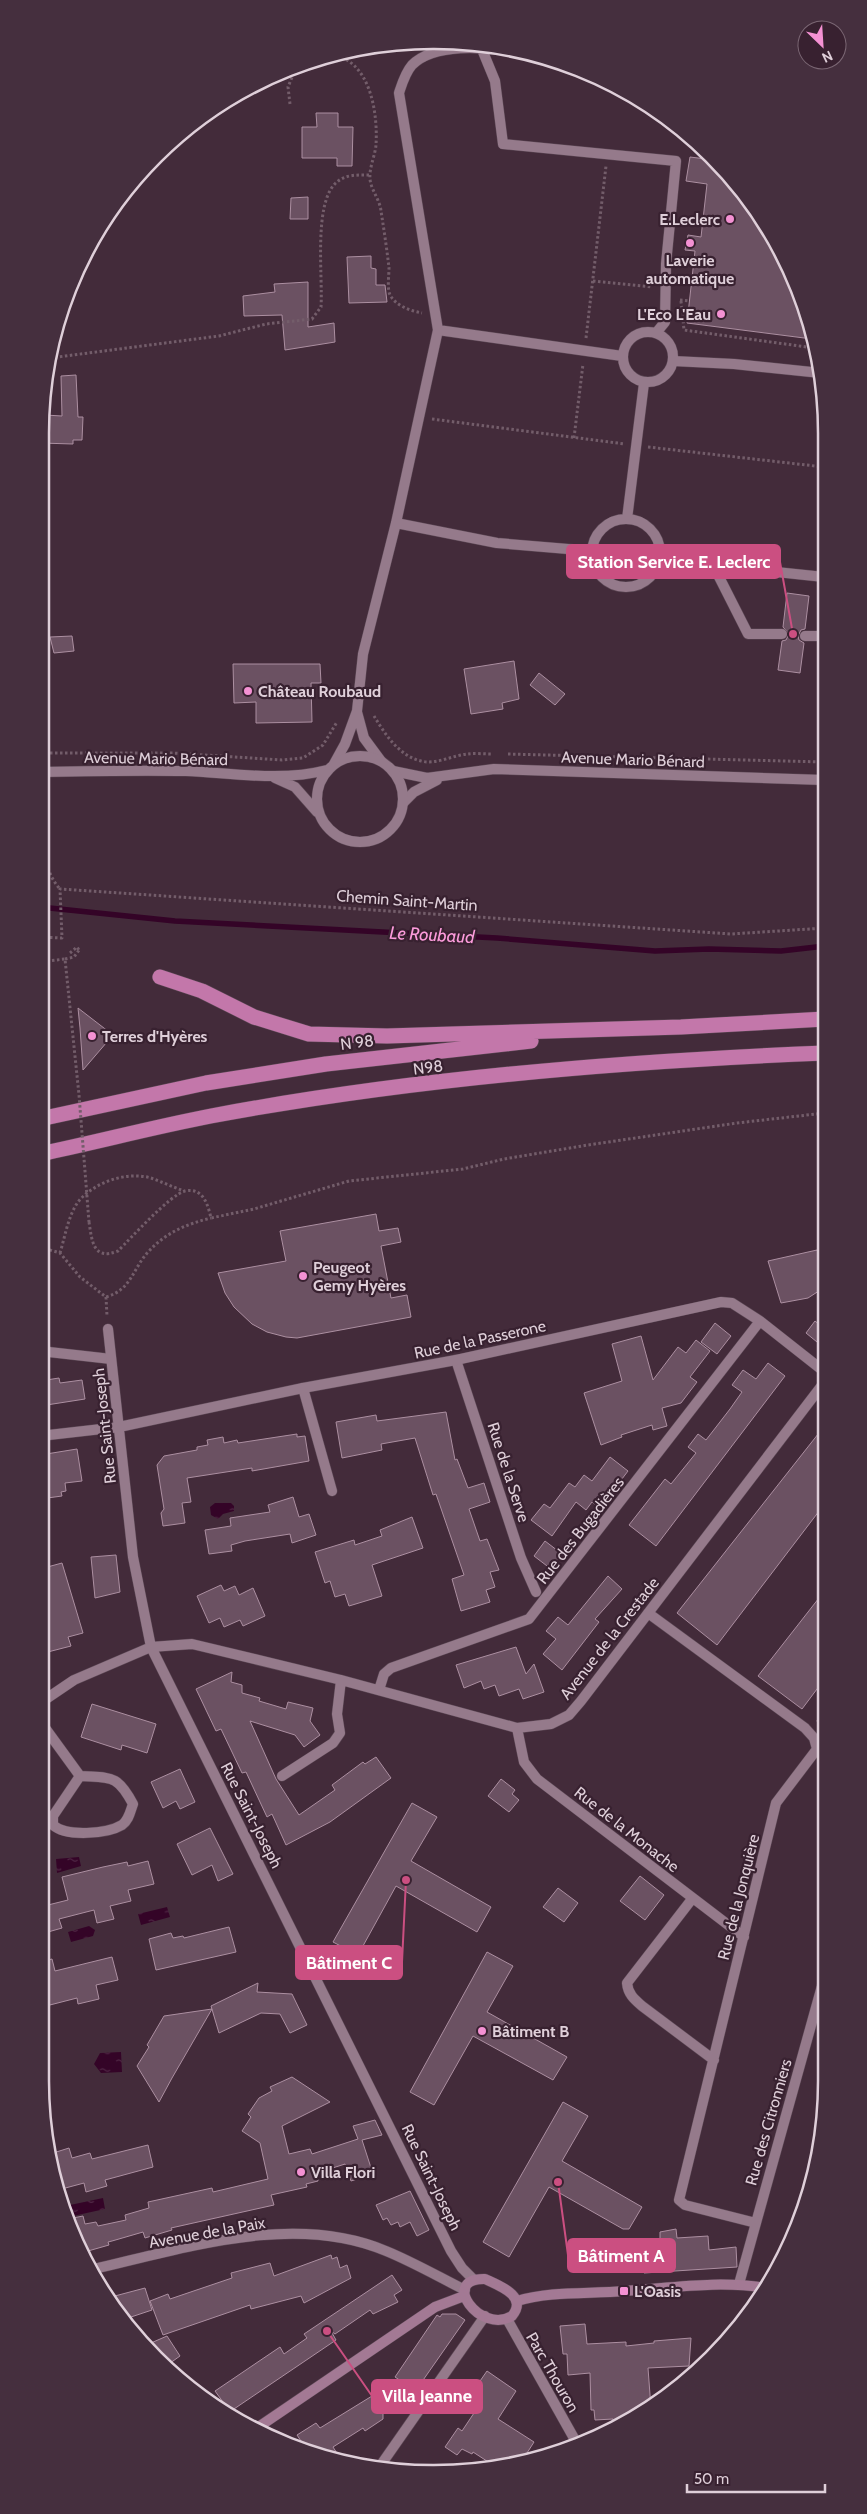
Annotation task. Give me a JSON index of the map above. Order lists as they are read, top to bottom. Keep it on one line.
{"streets":{"highway":["N 98","N98"],"street":["Avenue Mario Bénard","Rue de la Passerone","Rue Saint-Joseph","Rue de la Serve","Rue des Bugadières","Avenue de la Crestade","Rue de la Monache","Rue de la Jonquière","Rue des Citronniers","Avenue de la Paix","Parc Thouron"],"path":["Chemin Saint-Martin"]},"crossings":[["Rue de la Passerone","Rue Saint-Joseph"],["Rue de la Passerone","Rue de la Serve"],["Rue de la Passerone","Rue des Bugadières"],["Rue Saint-Joseph","Avenue de la Crestade"],["Rue Saint-Joseph","Avenue de la Paix"],["Rue Saint-Joseph","Parc Thouron"],["Rue des Bugadières","Avenue de la Crestade"],["Avenue de la Crestade","Rue de la Monache"],["Avenue de la Crestade","Rue de la Jonquière"],["Rue de la Monache","Rue de la Jonquière"],["Rue de la Jonquière","Rue des Citronniers"],["Avenue de la Paix","Parc Thouron"]],"water":["Le Roubaud"],"places":{"other":["E.Leclerc","Laverie automatique","L'Eco L'Eau","Station Service E. Leclerc","Château Roubaud","Terres d'Hyères","Peugeot Gemy Hyères","Bâtiment C","Bâtiment B","Villa Flori","Bâtiment A","Villa Jeanne"],"transit":["L'Oasis"]},"scale_bar":"50 m","north":"bottom right"}
